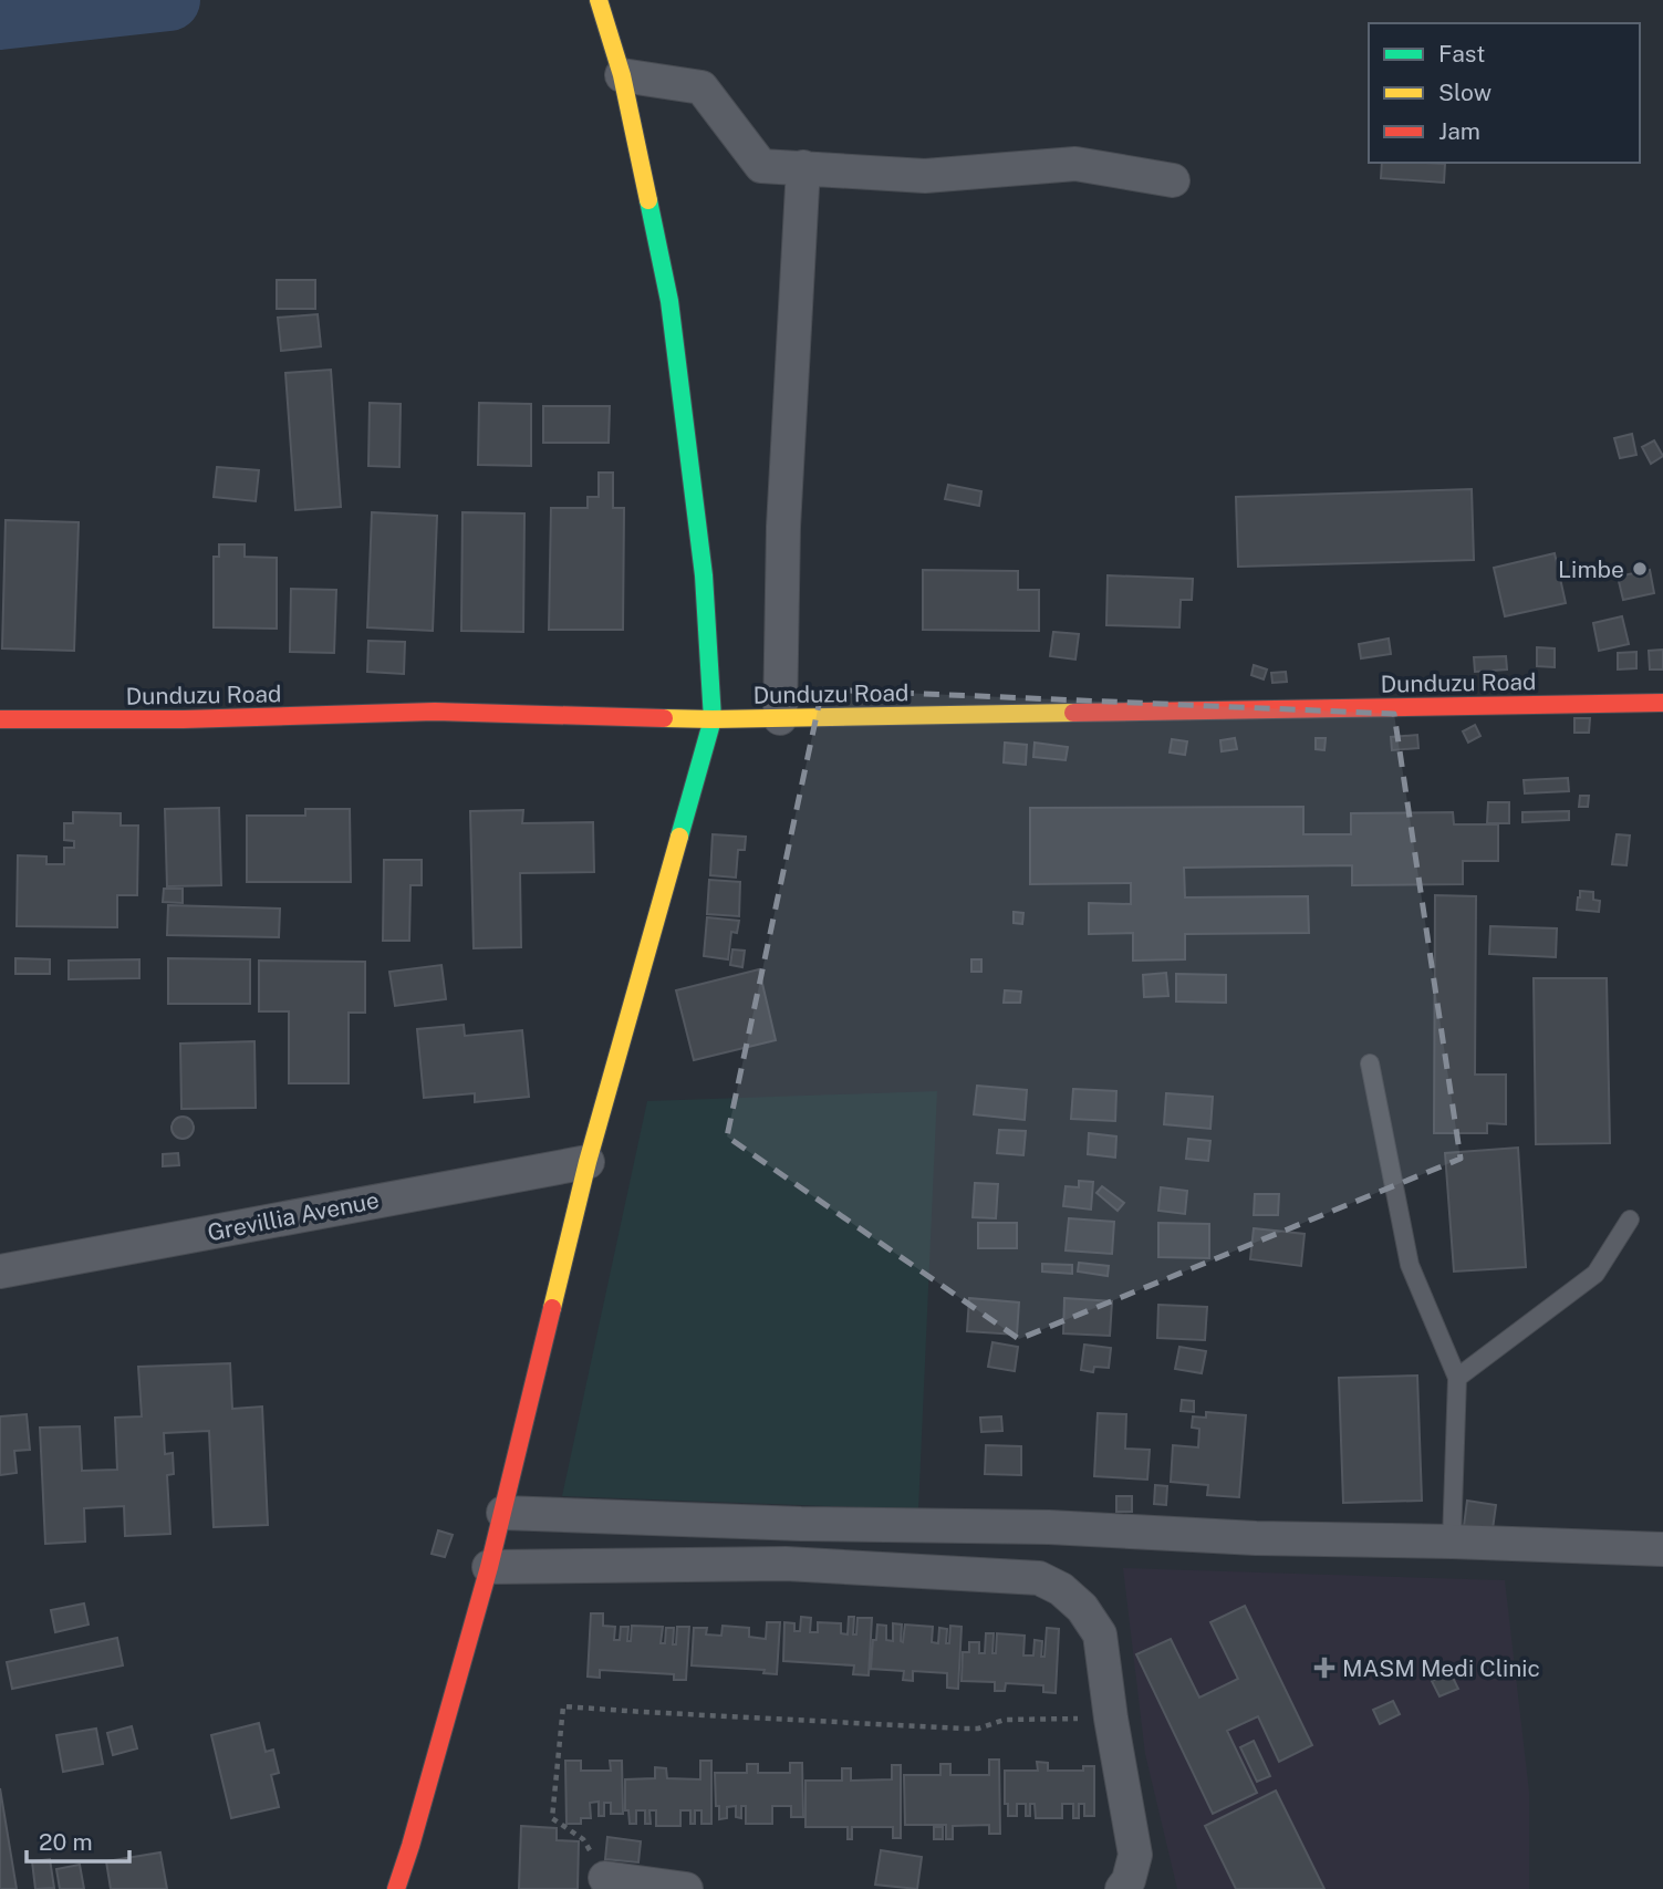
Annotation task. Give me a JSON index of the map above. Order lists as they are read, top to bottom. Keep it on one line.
{"streets":{"street":["Dunduzu Road","Grevillia Avenue"]},"places":{"other":["Limbe"],"health":["MASM Medi Clinic"]},"legend":["Fast","Slow","Jam"],"scale_bar":"20 m"}
